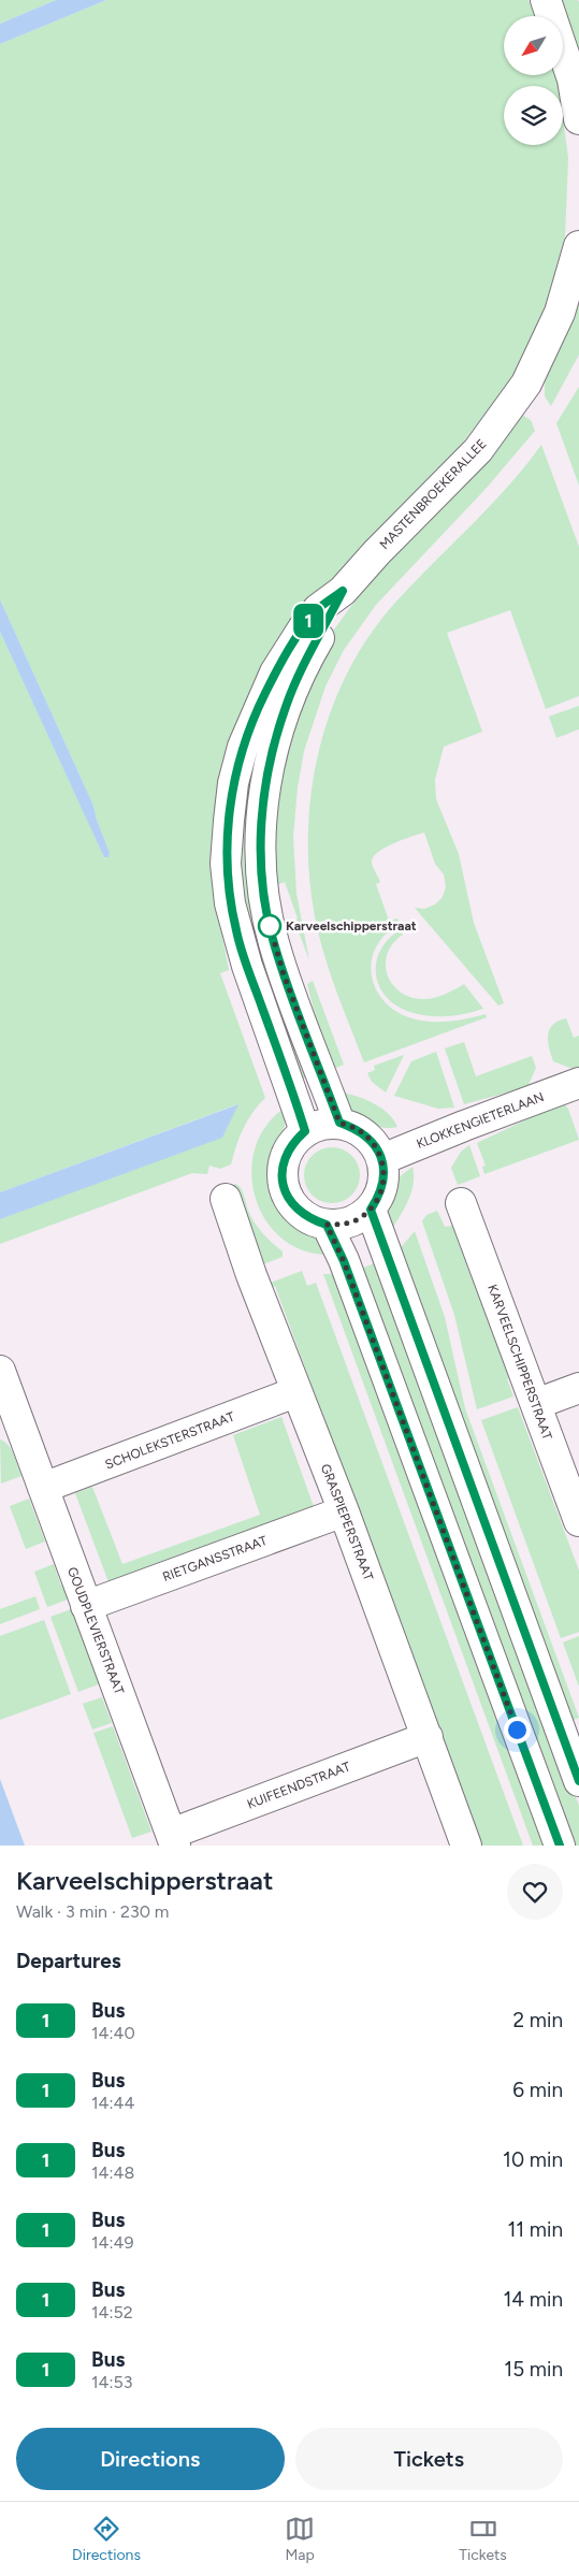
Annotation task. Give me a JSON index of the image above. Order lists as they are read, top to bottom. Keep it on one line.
{"streets":{"main road":["MASTENBROEKERALLEE","KLOKKENGIETERLAAN","KARVEELSCHIPPERSTRAAT","SCHOLEKSTERSTRAAT","GRASPIEPERSTRAAT","RIETGANSSTRAAT","GOUDPLEVIERSTRAAT","KUIFEENDSTRAAT"]},"crossings":[["MASTENBROEKERALLEE","KLOKKENGIETERLAAN"],["SCHOLEKSTERSTRAAT","GRASPIEPERSTRAAT"],["SCHOLEKSTERSTRAAT","GOUDPLEVIERSTRAAT"],["GRASPIEPERSTRAAT","RIETGANSSTRAAT"],["GRASPIEPERSTRAAT","KUIFEENDSTRAAT"],["RIETGANSSTRAAT","GOUDPLEVIERSTRAAT"],["GOUDPLEVIERSTRAAT","KUIFEENDSTRAAT"]],"places":["Karveelschipperstraat"],"lines":["bus line 1"],"north":"bottom left","page":{"on_map":"1","heading":[["Karveelschipperstraat","Walk · 3 min · 230 m"],"Departures"],"list":[{"mark":"1","name":"Bus","note":"14:40","value":"2 min"},{"mark":"1","name":"Bus","note":"14:44","value":"6 min"},{"mark":"1","name":"Bus","note":"14:48","value":"10 min"},{"mark":"1","name":"Bus","note":"14:49","value":"11 min"},{"mark":"1","name":"Bus","note":"14:52","value":"14 min"},{"mark":"1","name":"Bus","note":"14:53","value":"15 min"}],"buttons":["Directions","Tickets"],"tabs":["Directions","Map","Tickets"]}}
